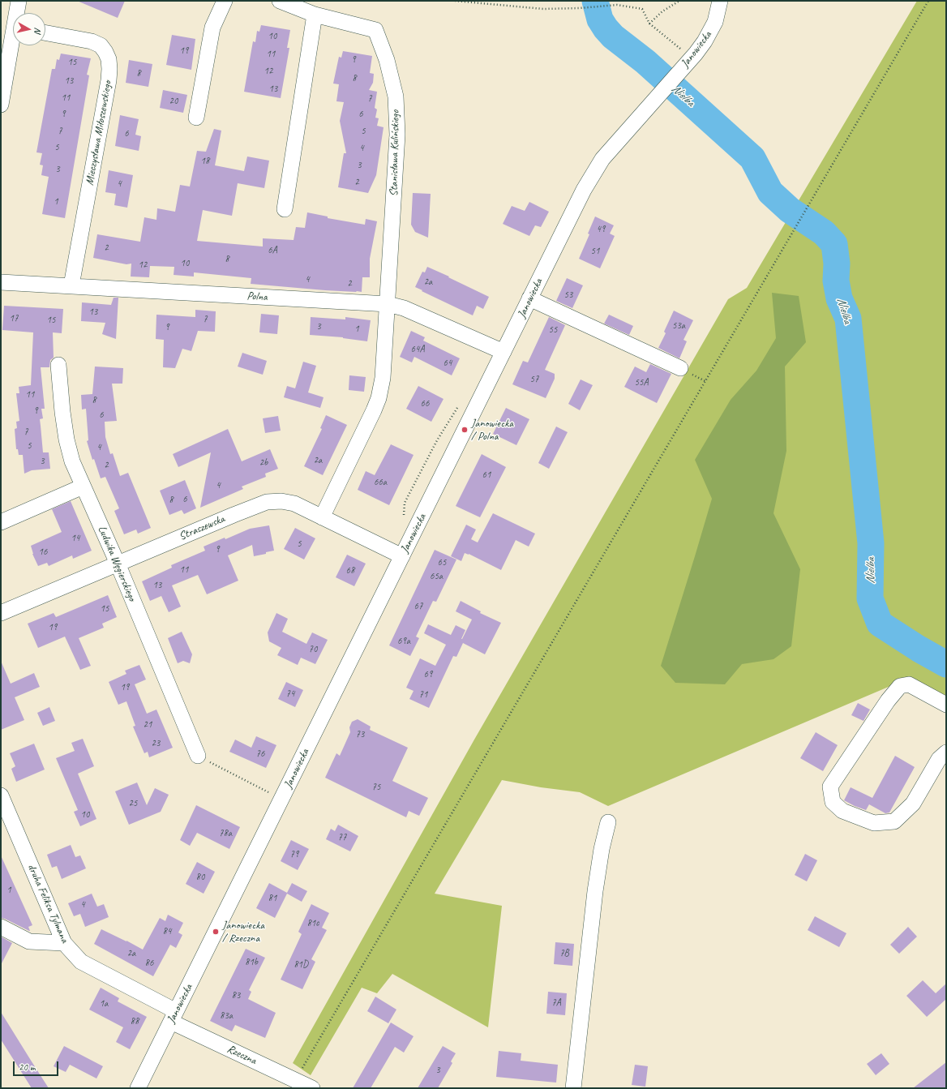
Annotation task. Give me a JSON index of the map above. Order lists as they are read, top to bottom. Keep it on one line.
{"streets":{"street":["Janowiecka","Mieczysława Miłoszewskiego","Stanisława Kulińskiego","Polna","Straszewska","Ludwika Węgierskiego","druha Feliksa Tylmana","Rzeczna"]},"crossings":[["Janowiecka","Polna"],["Janowiecka","Straszewska"],["Janowiecka","druha Feliksa Tylmana"],["Janowiecka","Rzeczna"],["Mieczysława Miłoszewskiego","Polna"],["Stanisława Kulińskiego","Polna"],["Straszewska","Ludwika Węgierskiego"],["druha Feliksa Tylmana","Rzeczna"]],"water":["Nielba"],"places":["Janowiecka / Polna","Janowiecka / Rzeczna"],"house_numbers":["10","19","11","9","15","12","8","8","13","13","11","7","20","9","6","7","5","6","5","4","18","3","3","2","4","1","49","2","6A","51","8","10","12","4","2a","2","53","13","17","7","15","53a","3","9","1","55","64A","64","57","55A","11","8","66","9","6","7","5","4","2a","3","2b","2","61","66a","4","6","8","14","5","9","16","65","11","68","65a","13","67","15","19","69a","70","69","19","74","71","21","73","23","76","75","25","10","78a","77","79","80","1","81","4","81c","84","2a","7B","81b","86","81D","83","7A","1a","83a","88","3"],"scale_bar":"20 m","north":"right"}
